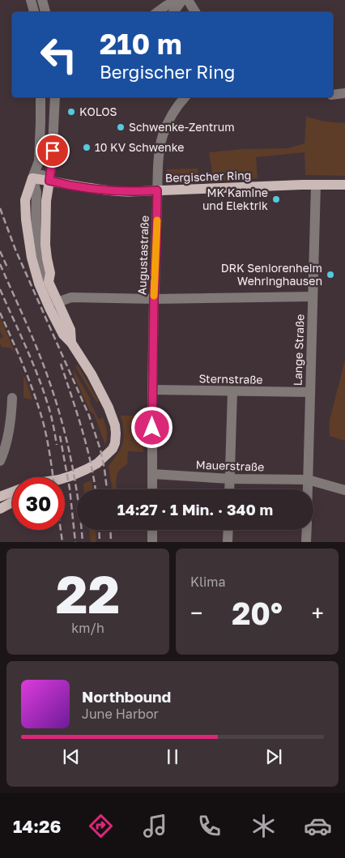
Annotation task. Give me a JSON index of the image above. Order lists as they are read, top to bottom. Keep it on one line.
{"streets":{"main road":["Bergischer Ring"],"street":["Augustastraße","Lange Straße","Sternstraße","Mauerstraße"]},"crossings":[["Bergischer Ring","Augustastraße"],["Bergischer Ring","Lange Straße"],["Augustastraße","Sternstraße"],["Augustastraße","Mauerstraße"],["Lange Straße","Sternstraße"],["Lange Straße","Mauerstraße"]],"places":["KOLOS","Schwenke-Zentrum","10 KV Schwenke","MK Kamine und Elektrik","DRK Seniorenheim Wehringhausen"],"page":{"turn":["210 m","Bergischer Ring"],"limit":"30","trip":"14:27 · 1 Min. · 340 m","tile":[["22","km/h"],"Klima"],"heat":["−","20°","+"],"song":["Northbound","June Harbor"],"tabs":"14:26"}}
